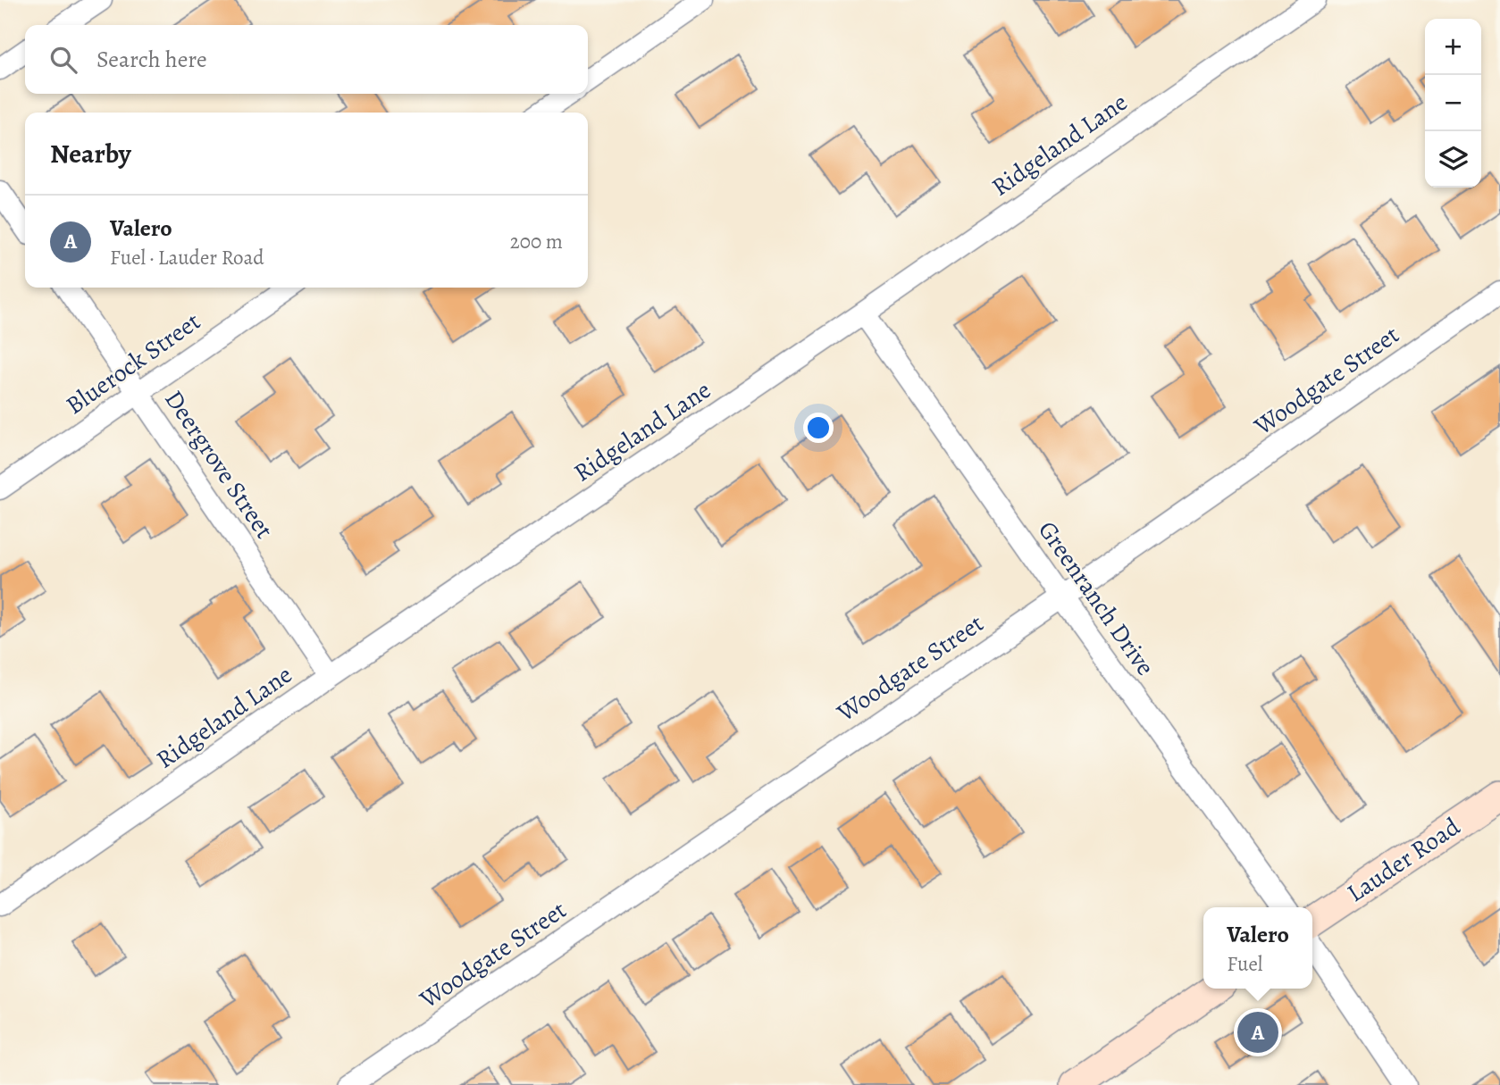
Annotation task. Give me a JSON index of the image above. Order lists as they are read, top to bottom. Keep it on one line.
{"streets":{"main road":["Lauder Road"],"street":["Ridgeland Lane","Bluerock Street","Woodgate Street","Deergrove Street","Greenranch Drive"]},"crossings":[["Ridgeland Lane","Deergrove Street"],["Ridgeland Lane","Greenranch Drive"],["Bluerock Street","Deergrove Street"],["Woodgate Street","Greenranch Drive"]],"page":{"map_buttons":["+","−"],"search":"Search here","heading":"Nearby","list":[{"mark":"A","name":"Valero","note":"Fuel · Lauder Road","value":"200 m"}],"popup":["Valero","Fuel"],"pins":"A"}}
